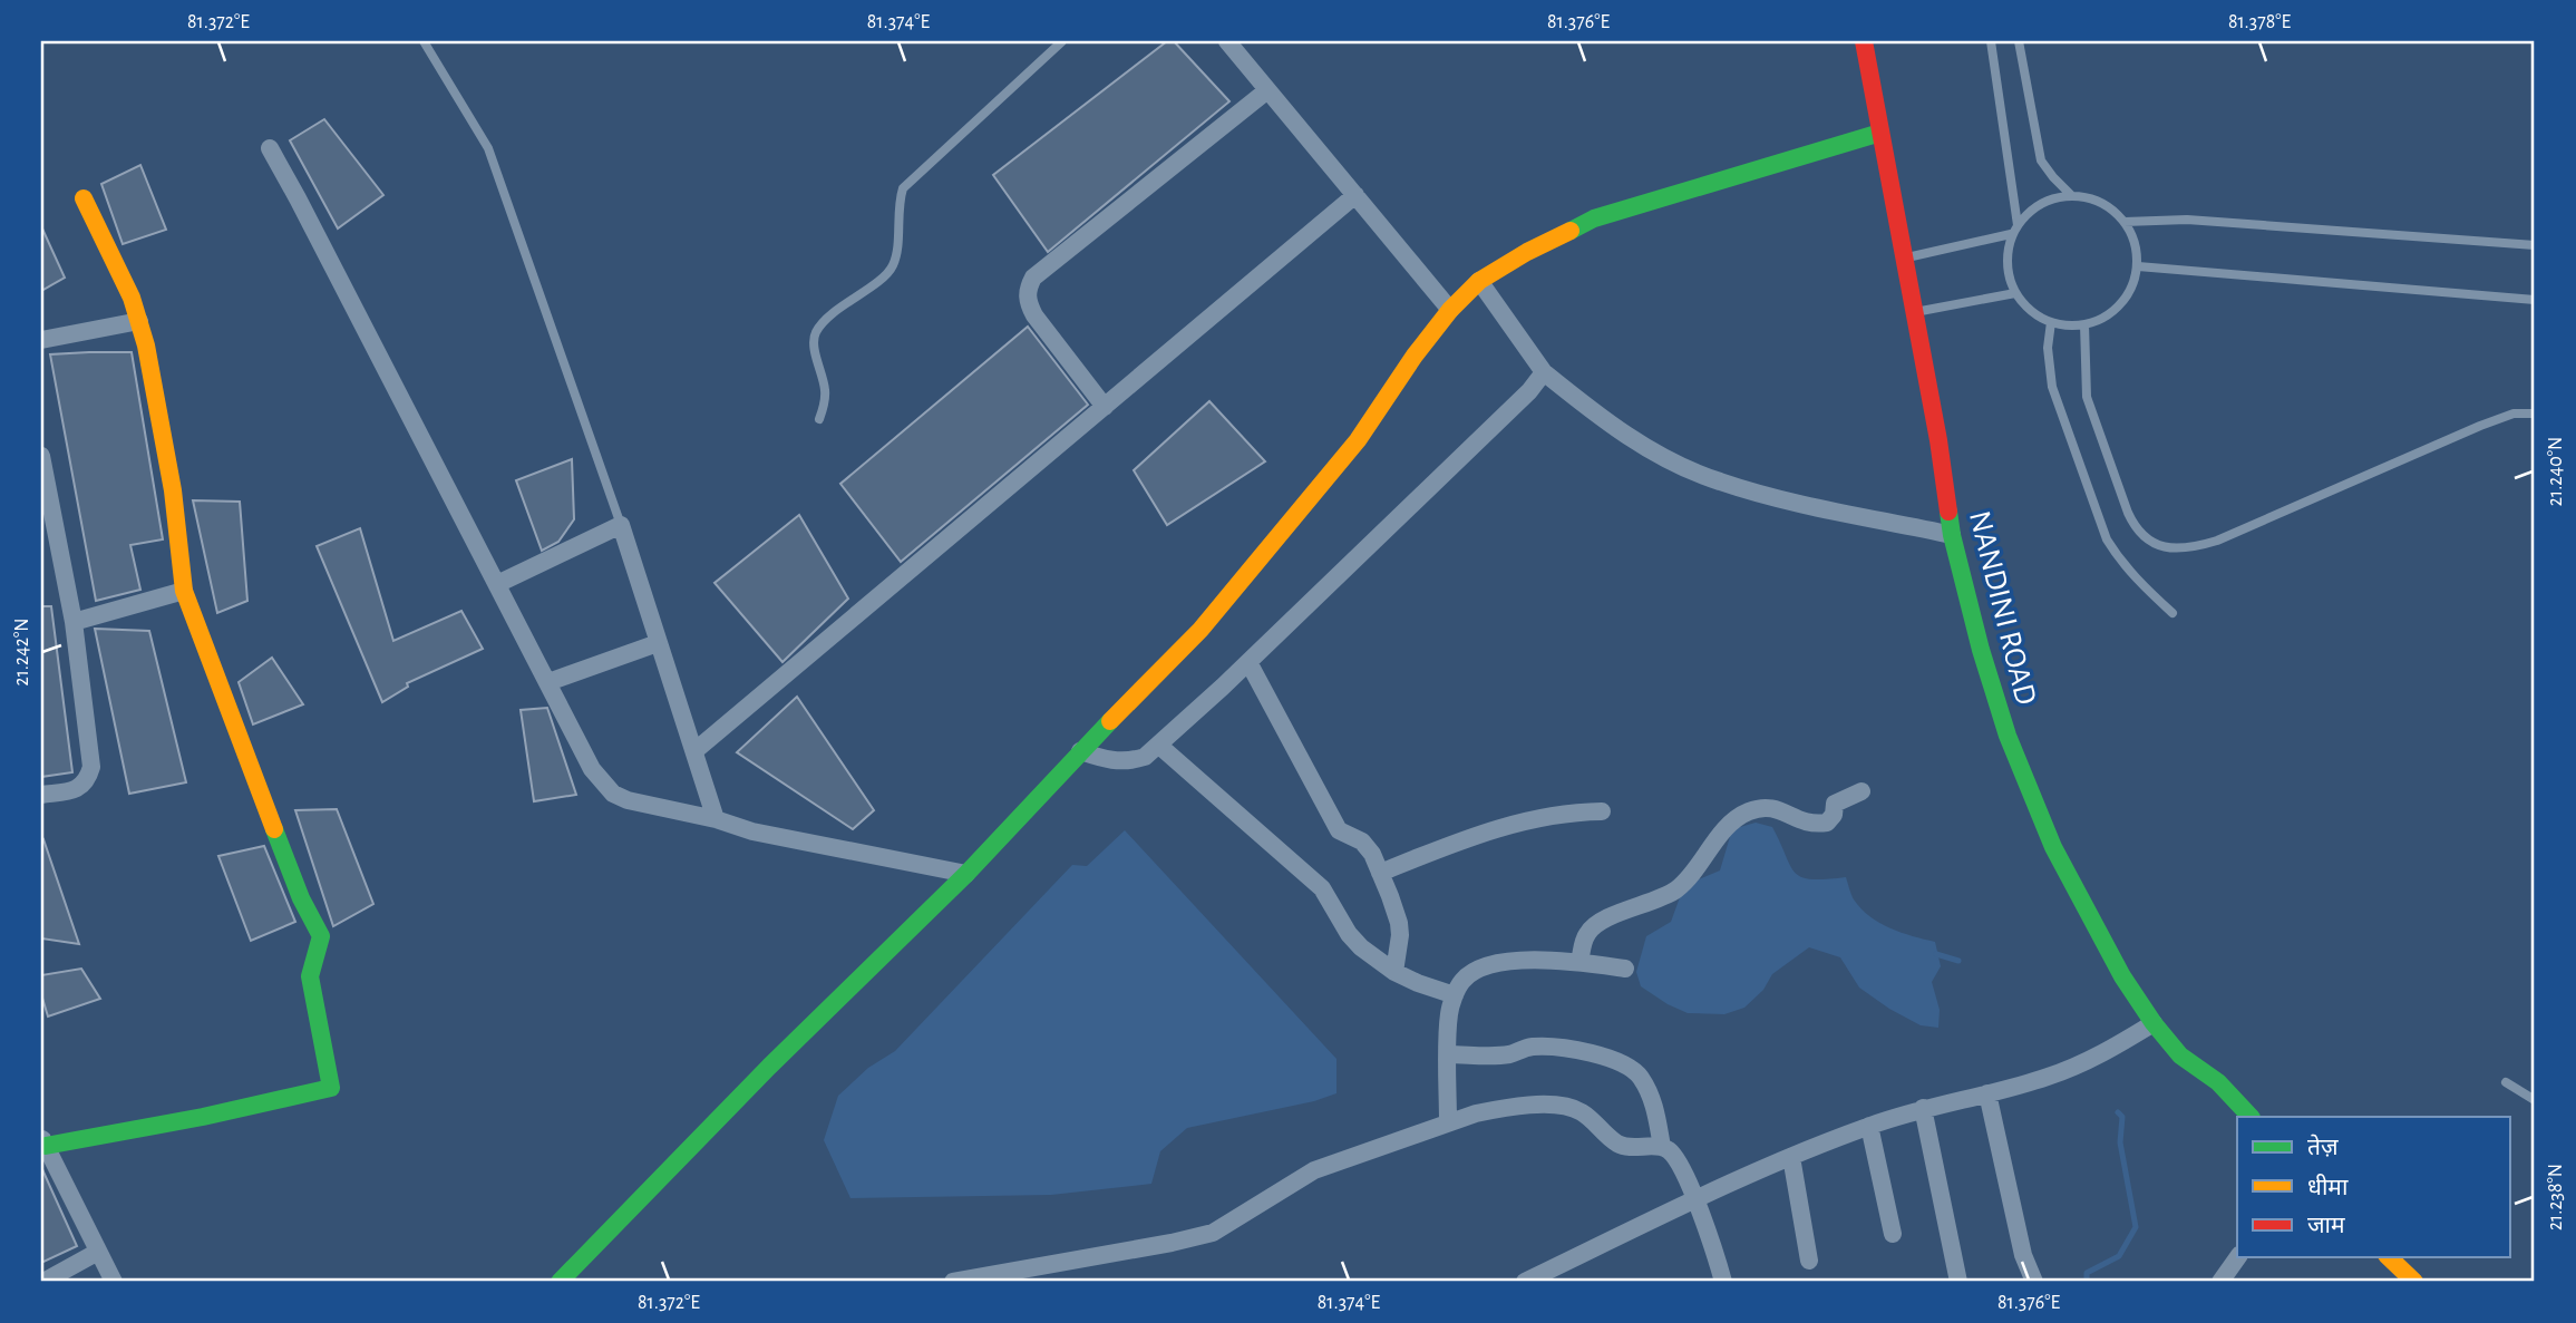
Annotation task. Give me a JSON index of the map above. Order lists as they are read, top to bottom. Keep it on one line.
{"streets":{"main road":["NANDINI ROAD"]},"legend":["तेज़","धीमा","जाम"],"coordinates":["81.372°E","81.374°E","81.376°E","81.378°E","21.240°N","21.242°N","21.238°N"]}
